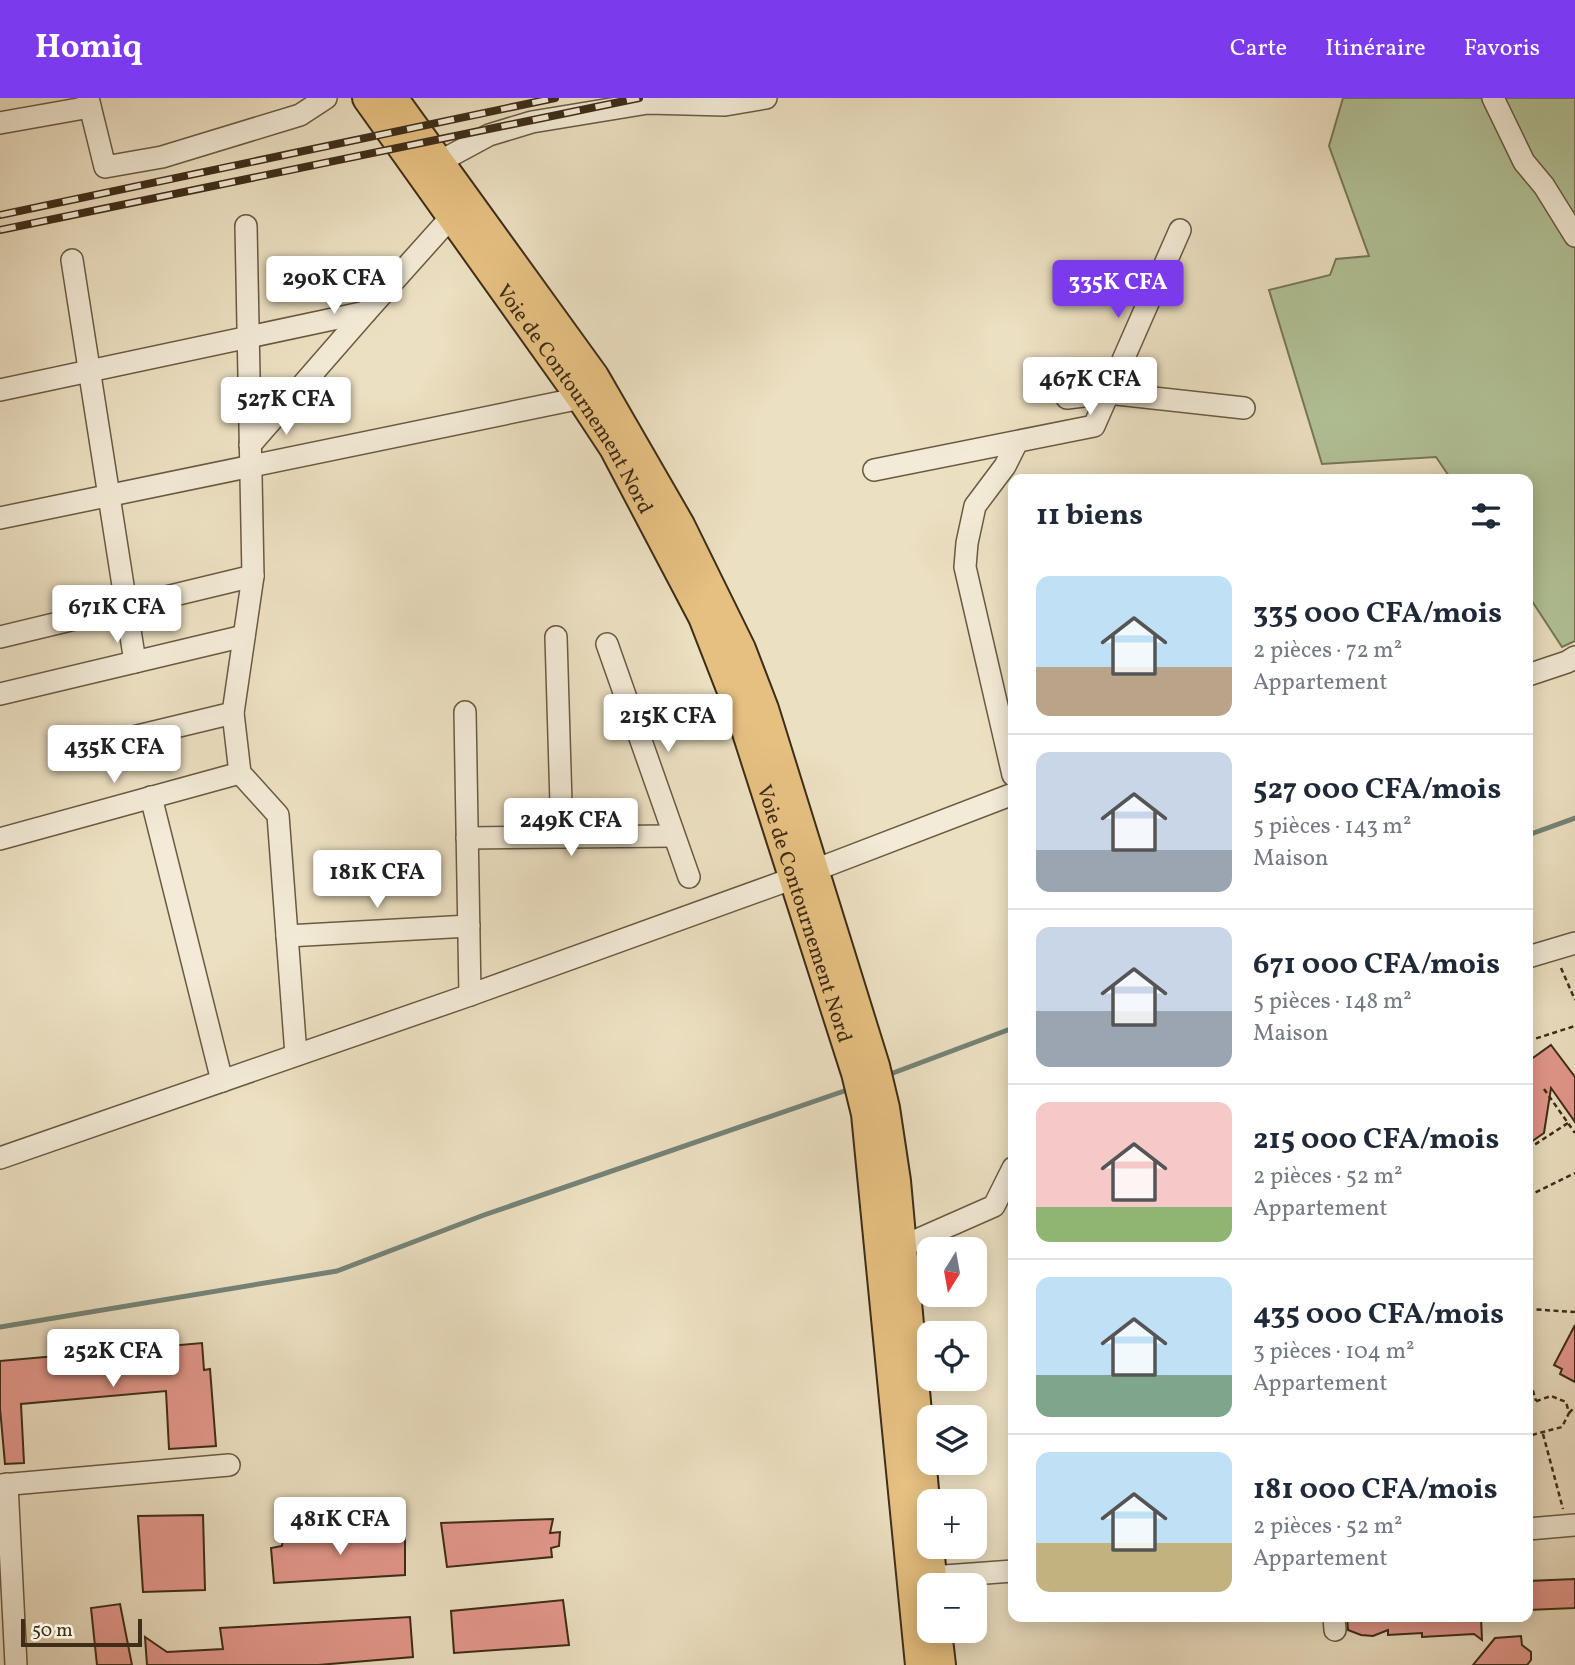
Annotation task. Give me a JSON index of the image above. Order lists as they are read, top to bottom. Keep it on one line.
{"streets":{"main road":["Voie de Contournement Nord"]},"scale_bar":"50 m","north":"bottom","page":{"header":"Homiq","nav":["Carte","Itinéraire","Favoris"],"price":["290K CFA","335K CFA","467K CFA","527K CFA","671K CFA","215K CFA","435K CFA","249K CFA","181K CFA","252K CFA","481K CFA"],"heading":"11 biens","list":[{"name":"335 000 CFA/mois","note":"2 pièces · 72 m² · Appartement"},{"name":"527 000 CFA/mois","note":"5 pièces · 143 m² · Maison"},{"name":"671 000 CFA/mois","note":"5 pièces · 148 m² · Maison"},{"name":"215 000 CFA/mois","note":"2 pièces · 52 m² · Appartement"},{"name":"435 000 CFA/mois","note":"3 pièces · 104 m² · Appartement"},{"name":"181 000 CFA/mois","note":"2 pièces · 52 m² · Appartement"}],"map_buttons":["+","−"],"scale":"50 m"}}
